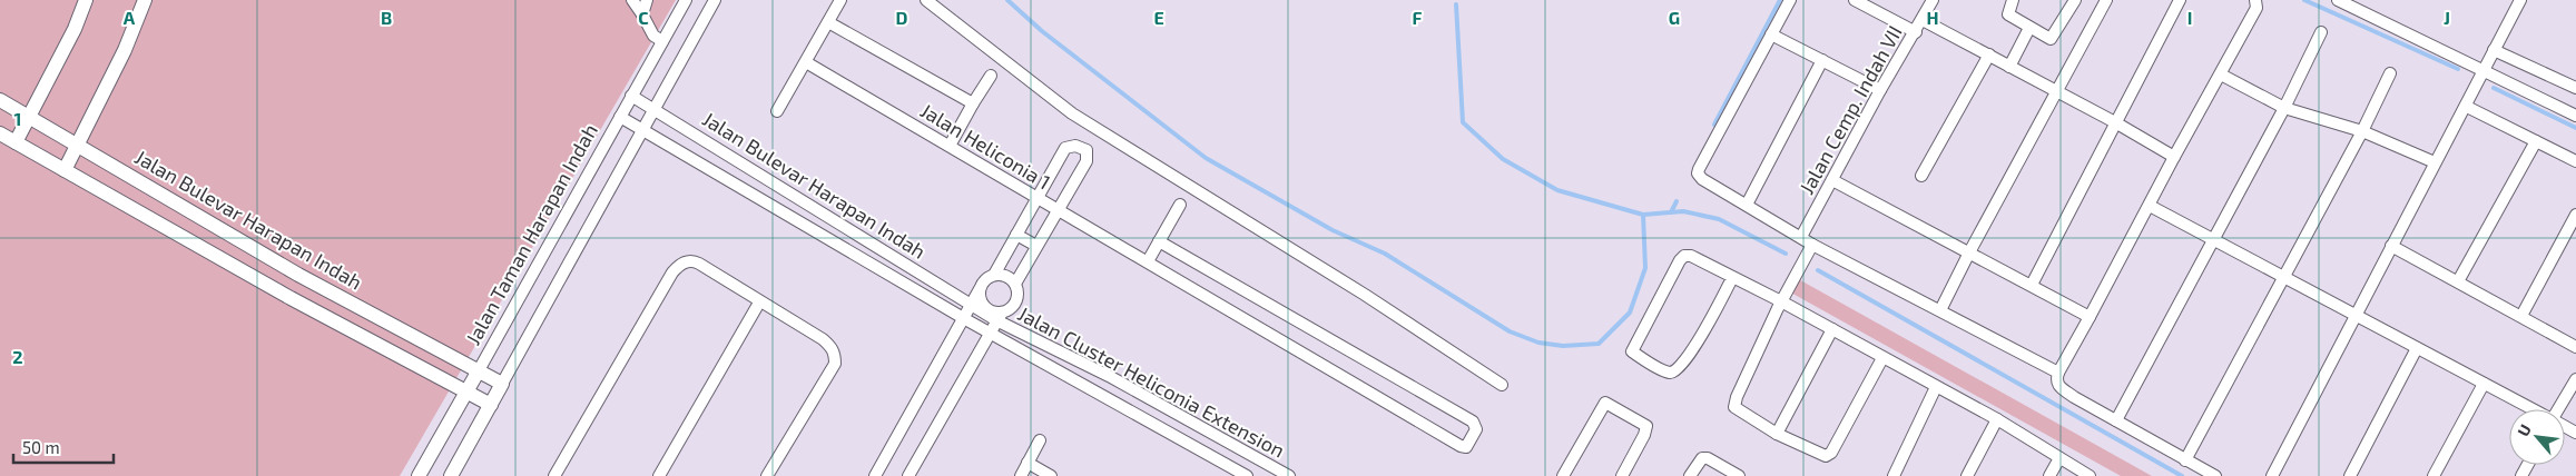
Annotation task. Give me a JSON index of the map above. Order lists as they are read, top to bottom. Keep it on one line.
{"streets":{"street":["Jalan Cemp. Indah VII","Jalan Heliconia 1","Jalan Bulevar Harapan Indah","Jalan Taman Harapan Indah","Jalan Cluster Heliconia Extension"]},"crossings":[["Jalan Bulevar Harapan Indah","Jalan Taman Harapan Indah"],["Jalan Bulevar Harapan Indah","Jalan Cluster Heliconia Extension"]],"scale_bar":"50 m","north":"top left","grid":{"columns":["A","B","C","D","E","F","G","H","I","J"],"rows":["1","2"]}}
